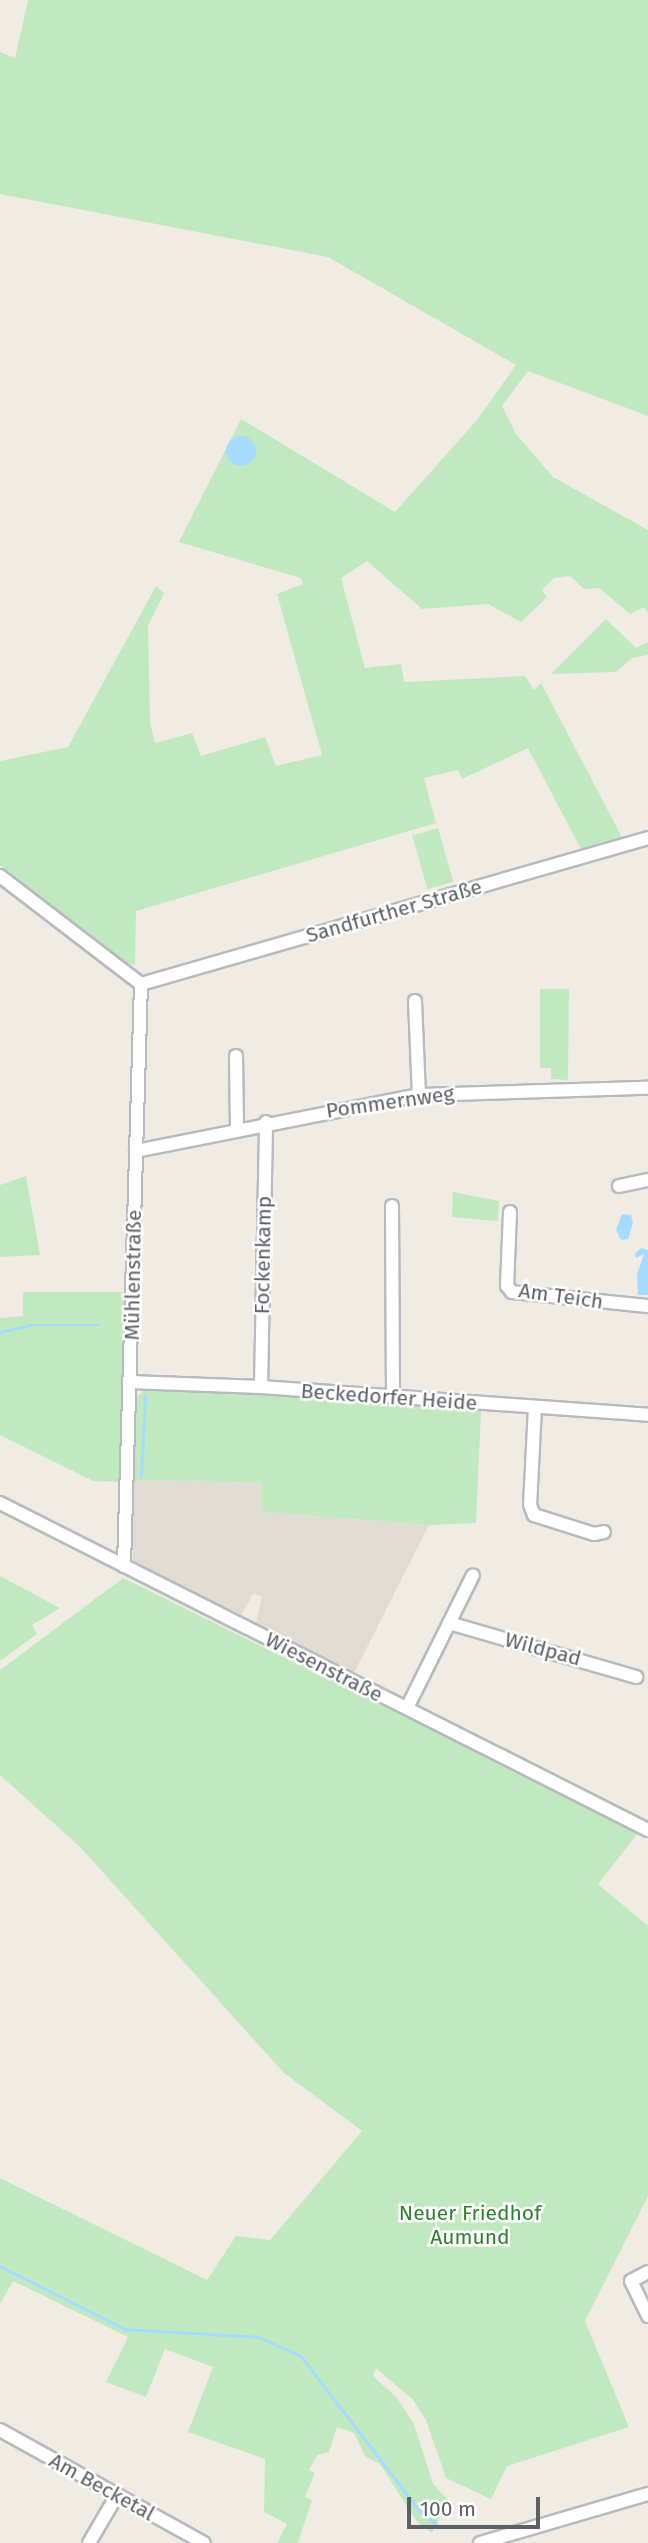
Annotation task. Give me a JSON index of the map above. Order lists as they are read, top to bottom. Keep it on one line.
{"streets":{"street":["Sandfurther Straße","Pommernweg","Fockenkamp","Mühlenstraße","Am Teich","Beckedorfer Heide","Wildpad","Wiesenstraße","Am Becketal"]},"crossings":[["Sandfurther Straße","Mühlenstraße"],["Pommernweg","Fockenkamp"],["Pommernweg","Mühlenstraße"],["Fockenkamp","Beckedorfer Heide"],["Mühlenstraße","Beckedorfer Heide"],["Mühlenstraße","Wiesenstraße"]],"parks":["Neuer Friedhof Aumund"],"scale_bar":"100 m"}
